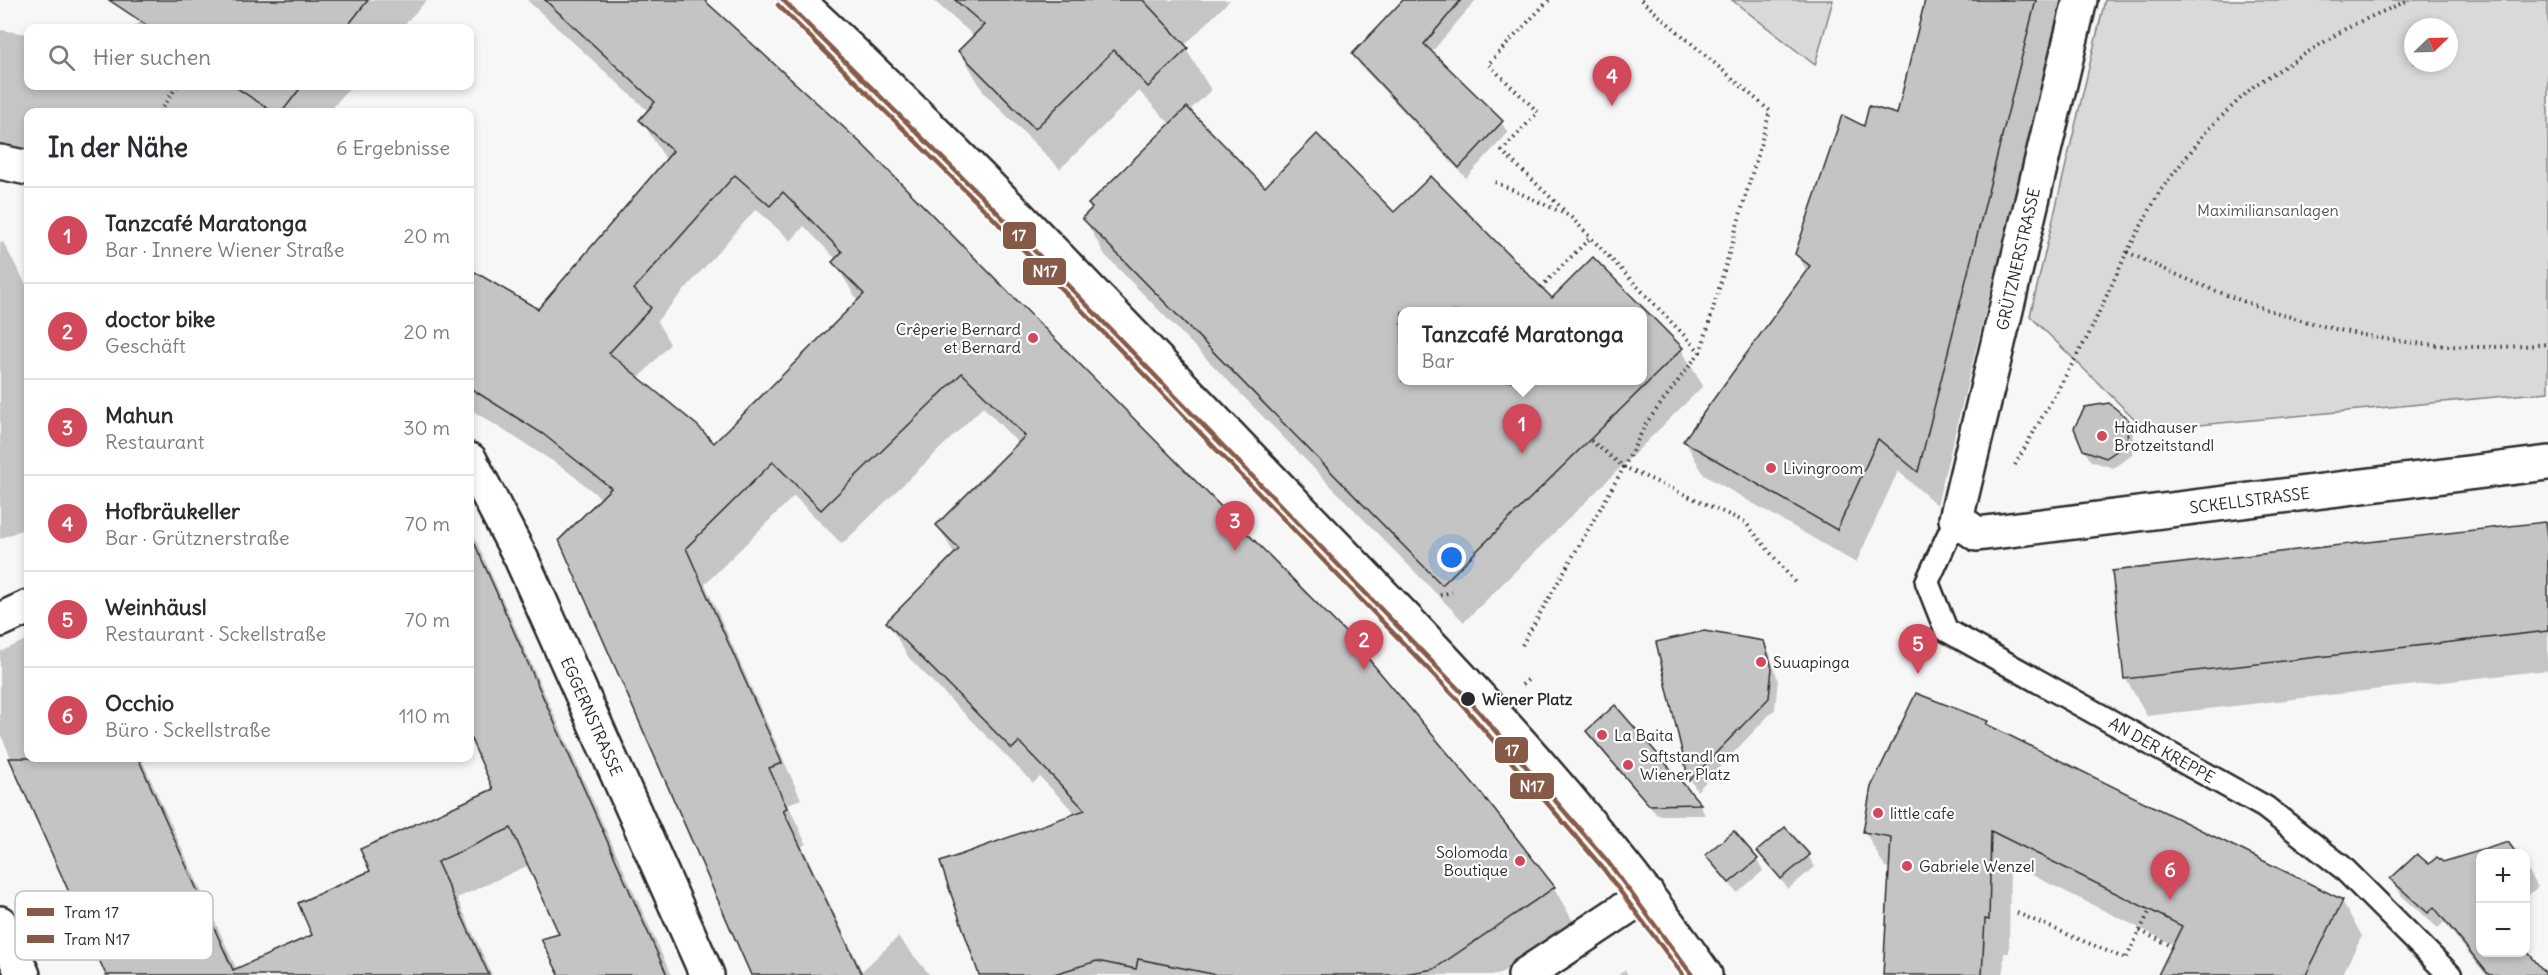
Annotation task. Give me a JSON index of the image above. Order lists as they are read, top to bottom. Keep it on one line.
{"streets":{"street":["GRÜTZNERSTRASSE","SCKELLSTRASSE","EGGERNSTRASSE"],"lane":["AN DER KREPPE"]},"crossings":[["GRÜTZNERSTRASSE","SCKELLSTRASSE"],["GRÜTZNERSTRASSE","AN DER KREPPE"],["SCKELLSTRASSE","AN DER KREPPE"]],"parks":["Maximiliansanlagen"],"places":["Crêperie Bernard et Bernard","Haidhauser Brotzeitstandl","Livingroom","Suuapinga","Wiener Platz","La Baita","Saftstandl am Wiener Platz","little cafe","Solomoda Boutique","Gabriele Wenzel"],"lines":["tram line 17","tram line N17"],"legend":["Tram 17","Tram N17"],"north":"top right","page":{"search":"Hier suchen","pins":["4","1","3","2","5","6"],"heading":["In der Nähe","6 Ergebnisse"],"list":[{"mark":"1","name":"Tanzcafé Maratonga","note":"Bar · Innere Wiener Straße","value":"20 m"},{"mark":"2","name":"doctor bike","note":"Geschäft","value":"20 m"},{"mark":"3","name":"Mahun","note":"Restaurant","value":"30 m"},{"mark":"4","name":"Hofbräukeller","note":"Bar · Grütznerstraße","value":"70 m"},{"mark":"5","name":"Weinhäusl","note":"Restaurant · Sckellstraße","value":"70 m"},{"mark":"6","name":"Occhio","note":"Büro · Sckellstraße","value":"110 m"}],"popup":["Tanzcafé Maratonga","Bar"],"map_buttons":["+","−"]}}
